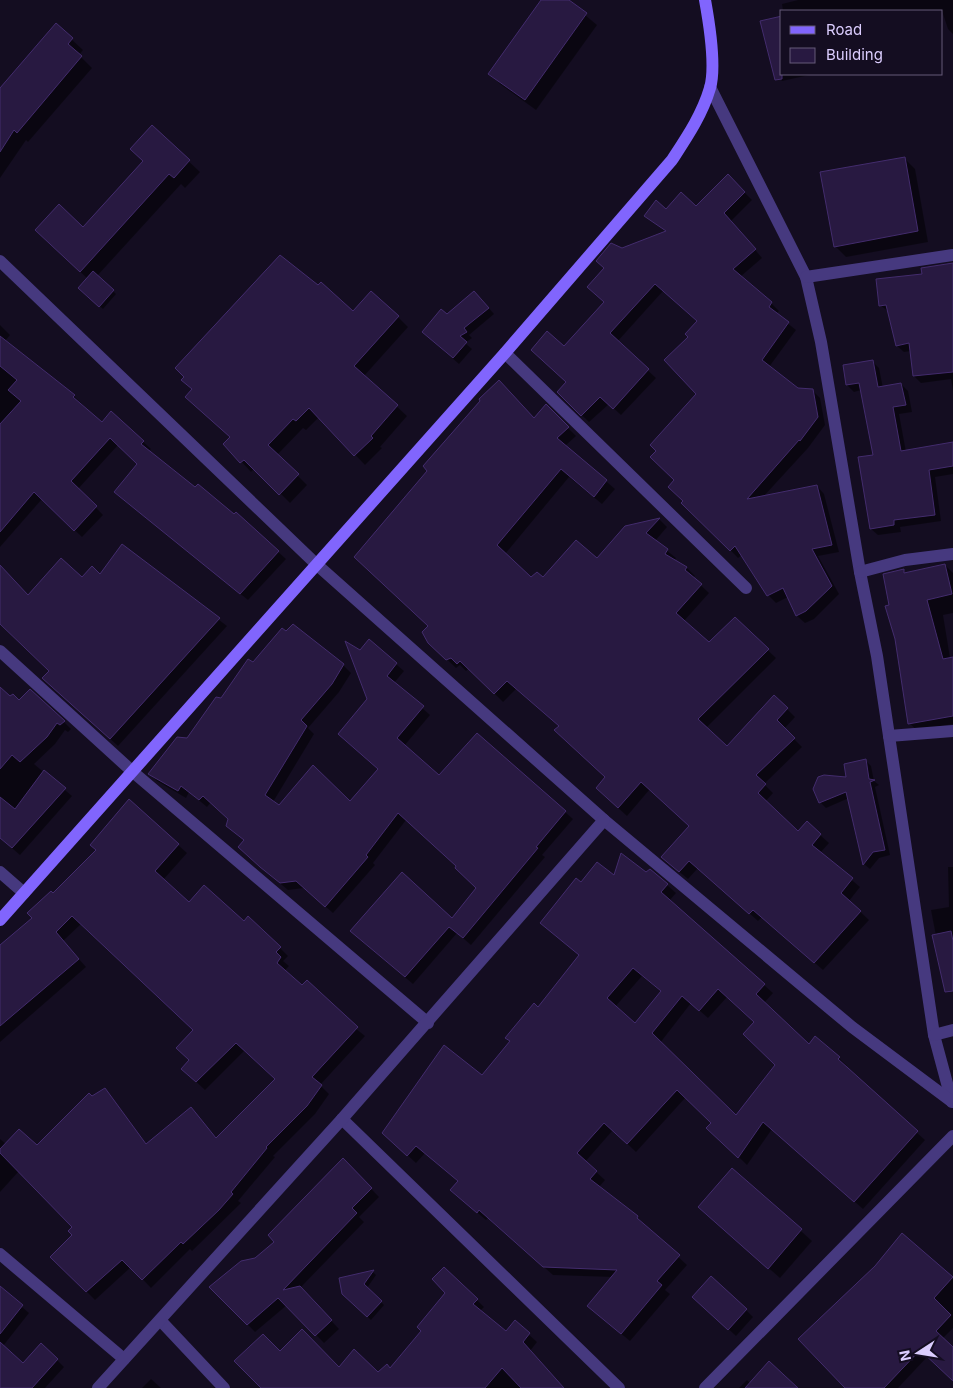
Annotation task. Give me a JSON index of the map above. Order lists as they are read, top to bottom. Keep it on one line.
{"legend":["Road","Building"],"north":"left"}
